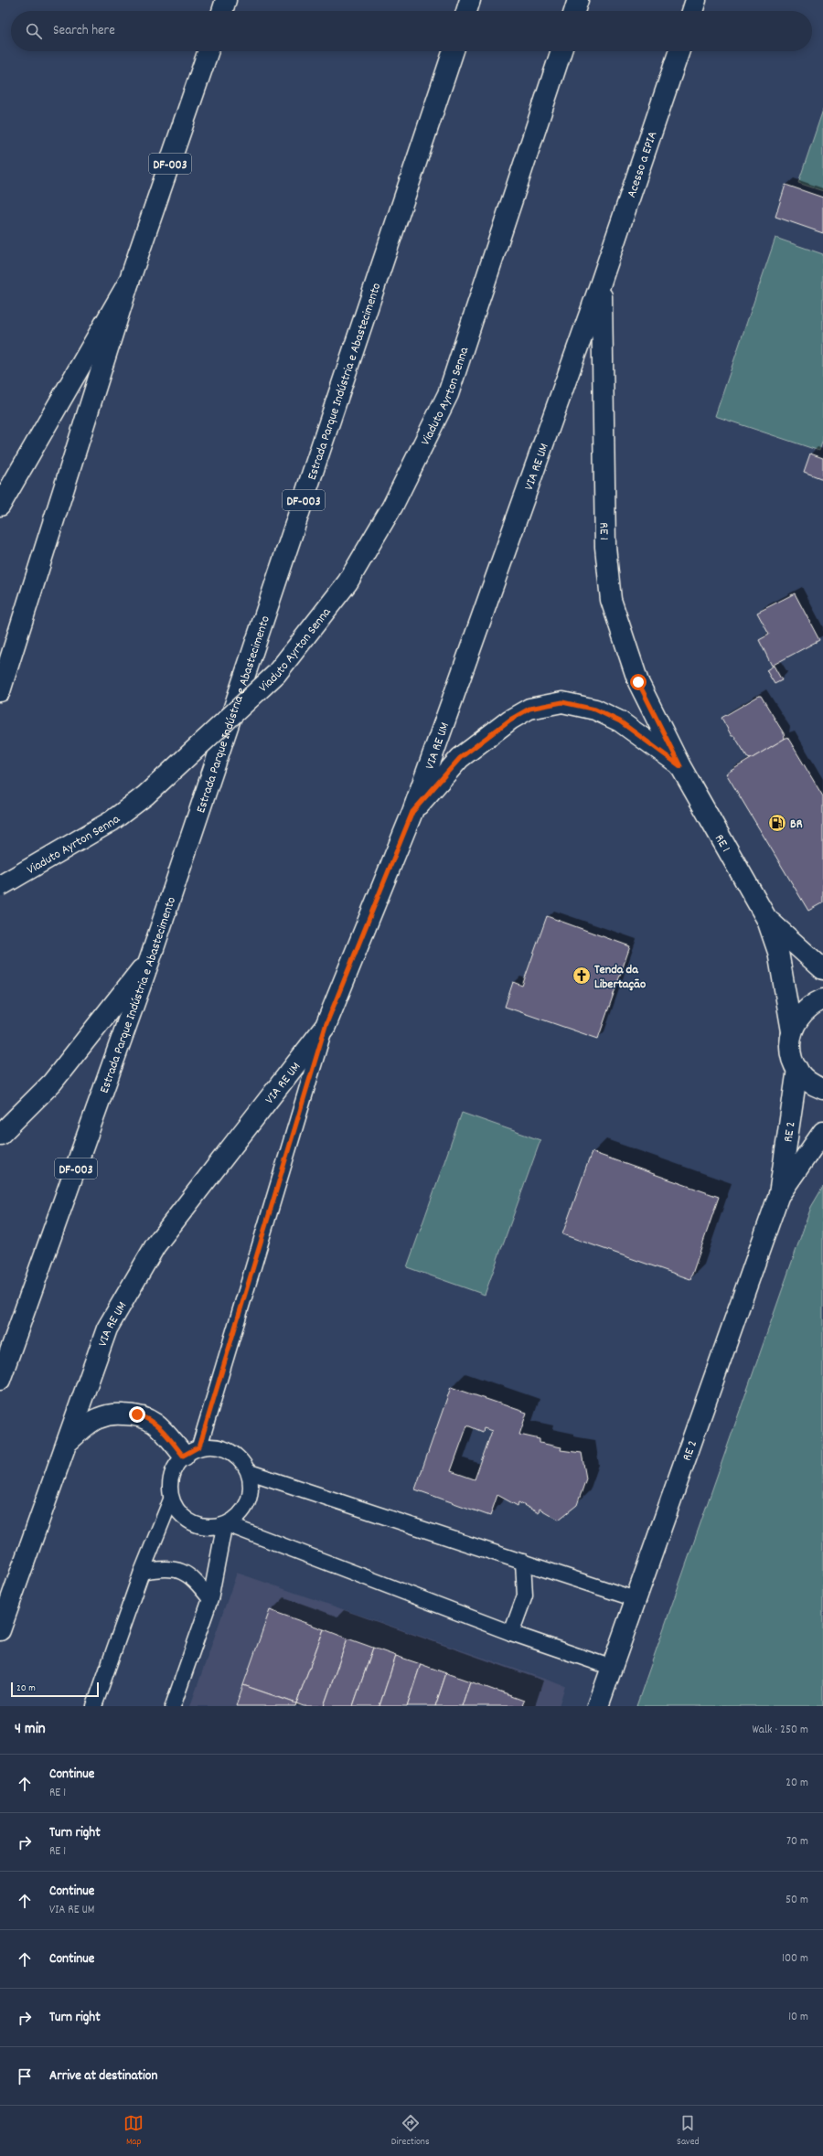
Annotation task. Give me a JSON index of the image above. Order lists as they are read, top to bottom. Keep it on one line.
{"streets":{"main road":["DF-003","Acesso a EPIA","Estrada Parque Indústria e Abastecimento","Viaduto Ayrton Senna","VIA RE UM","RE 1","RE 2"]},"crossings":[["Acesso a EPIA","VIA RE UM"],["Acesso a EPIA","RE 1"],["VIA RE UM","RE 1"]],"places":{"fuel station":["BR"],"church":["Tenda da Libertação"]},"scale_bar":"20 m","page":{"search":"Search here","scale":"20 m","heading":["4 min","Walk · 250 m"],"list":[["Continue","RE 1","20 m"],["Turn right","RE 1","70 m"],["Continue","VIA RE UM","50 m"],["Continue","100 m"],["Turn right","10 m"],"Arrive at destination"],"nav":["Map","Directions","Saved"]}}
